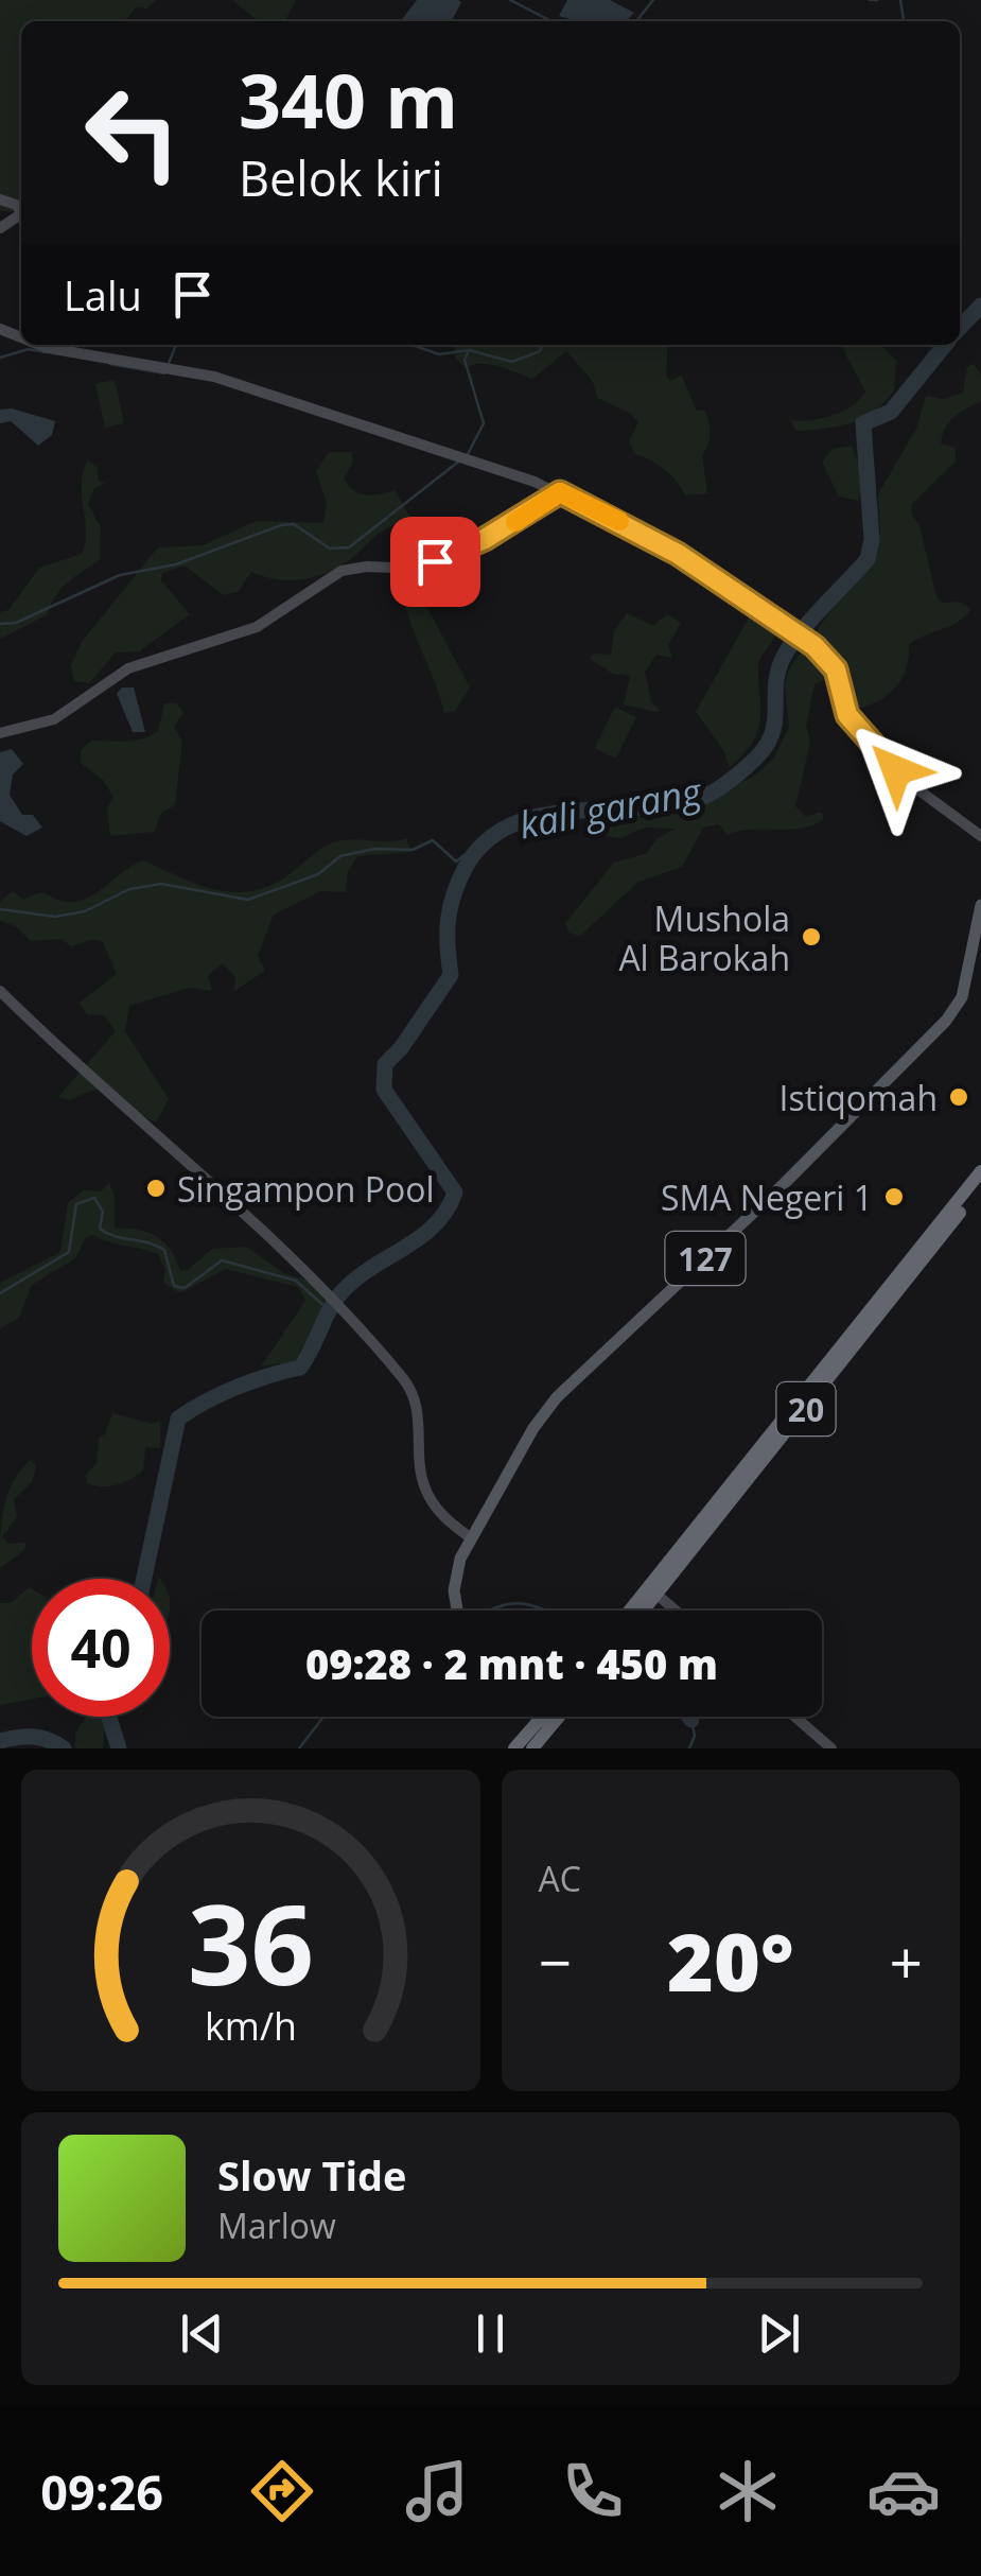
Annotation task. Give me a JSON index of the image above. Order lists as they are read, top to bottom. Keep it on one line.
{"streets":{"highway":["20"],"main road":["127"]},"water":["kali garang"],"places":["Mushola Al Barokah","Istiqomah","Singampon Pool","SMA Negeri 1"],"page":{"turn":["340 m","Belok kiri"],"then":"Lalu","limit":"40","trip":"09:28 · 2 mnt · 450 m","tile":"AC","heat":["−","20°","+"],"song":["Slow Tide","Marlow"],"tabs":"09:26","gauge":["36","km/h"]}}
